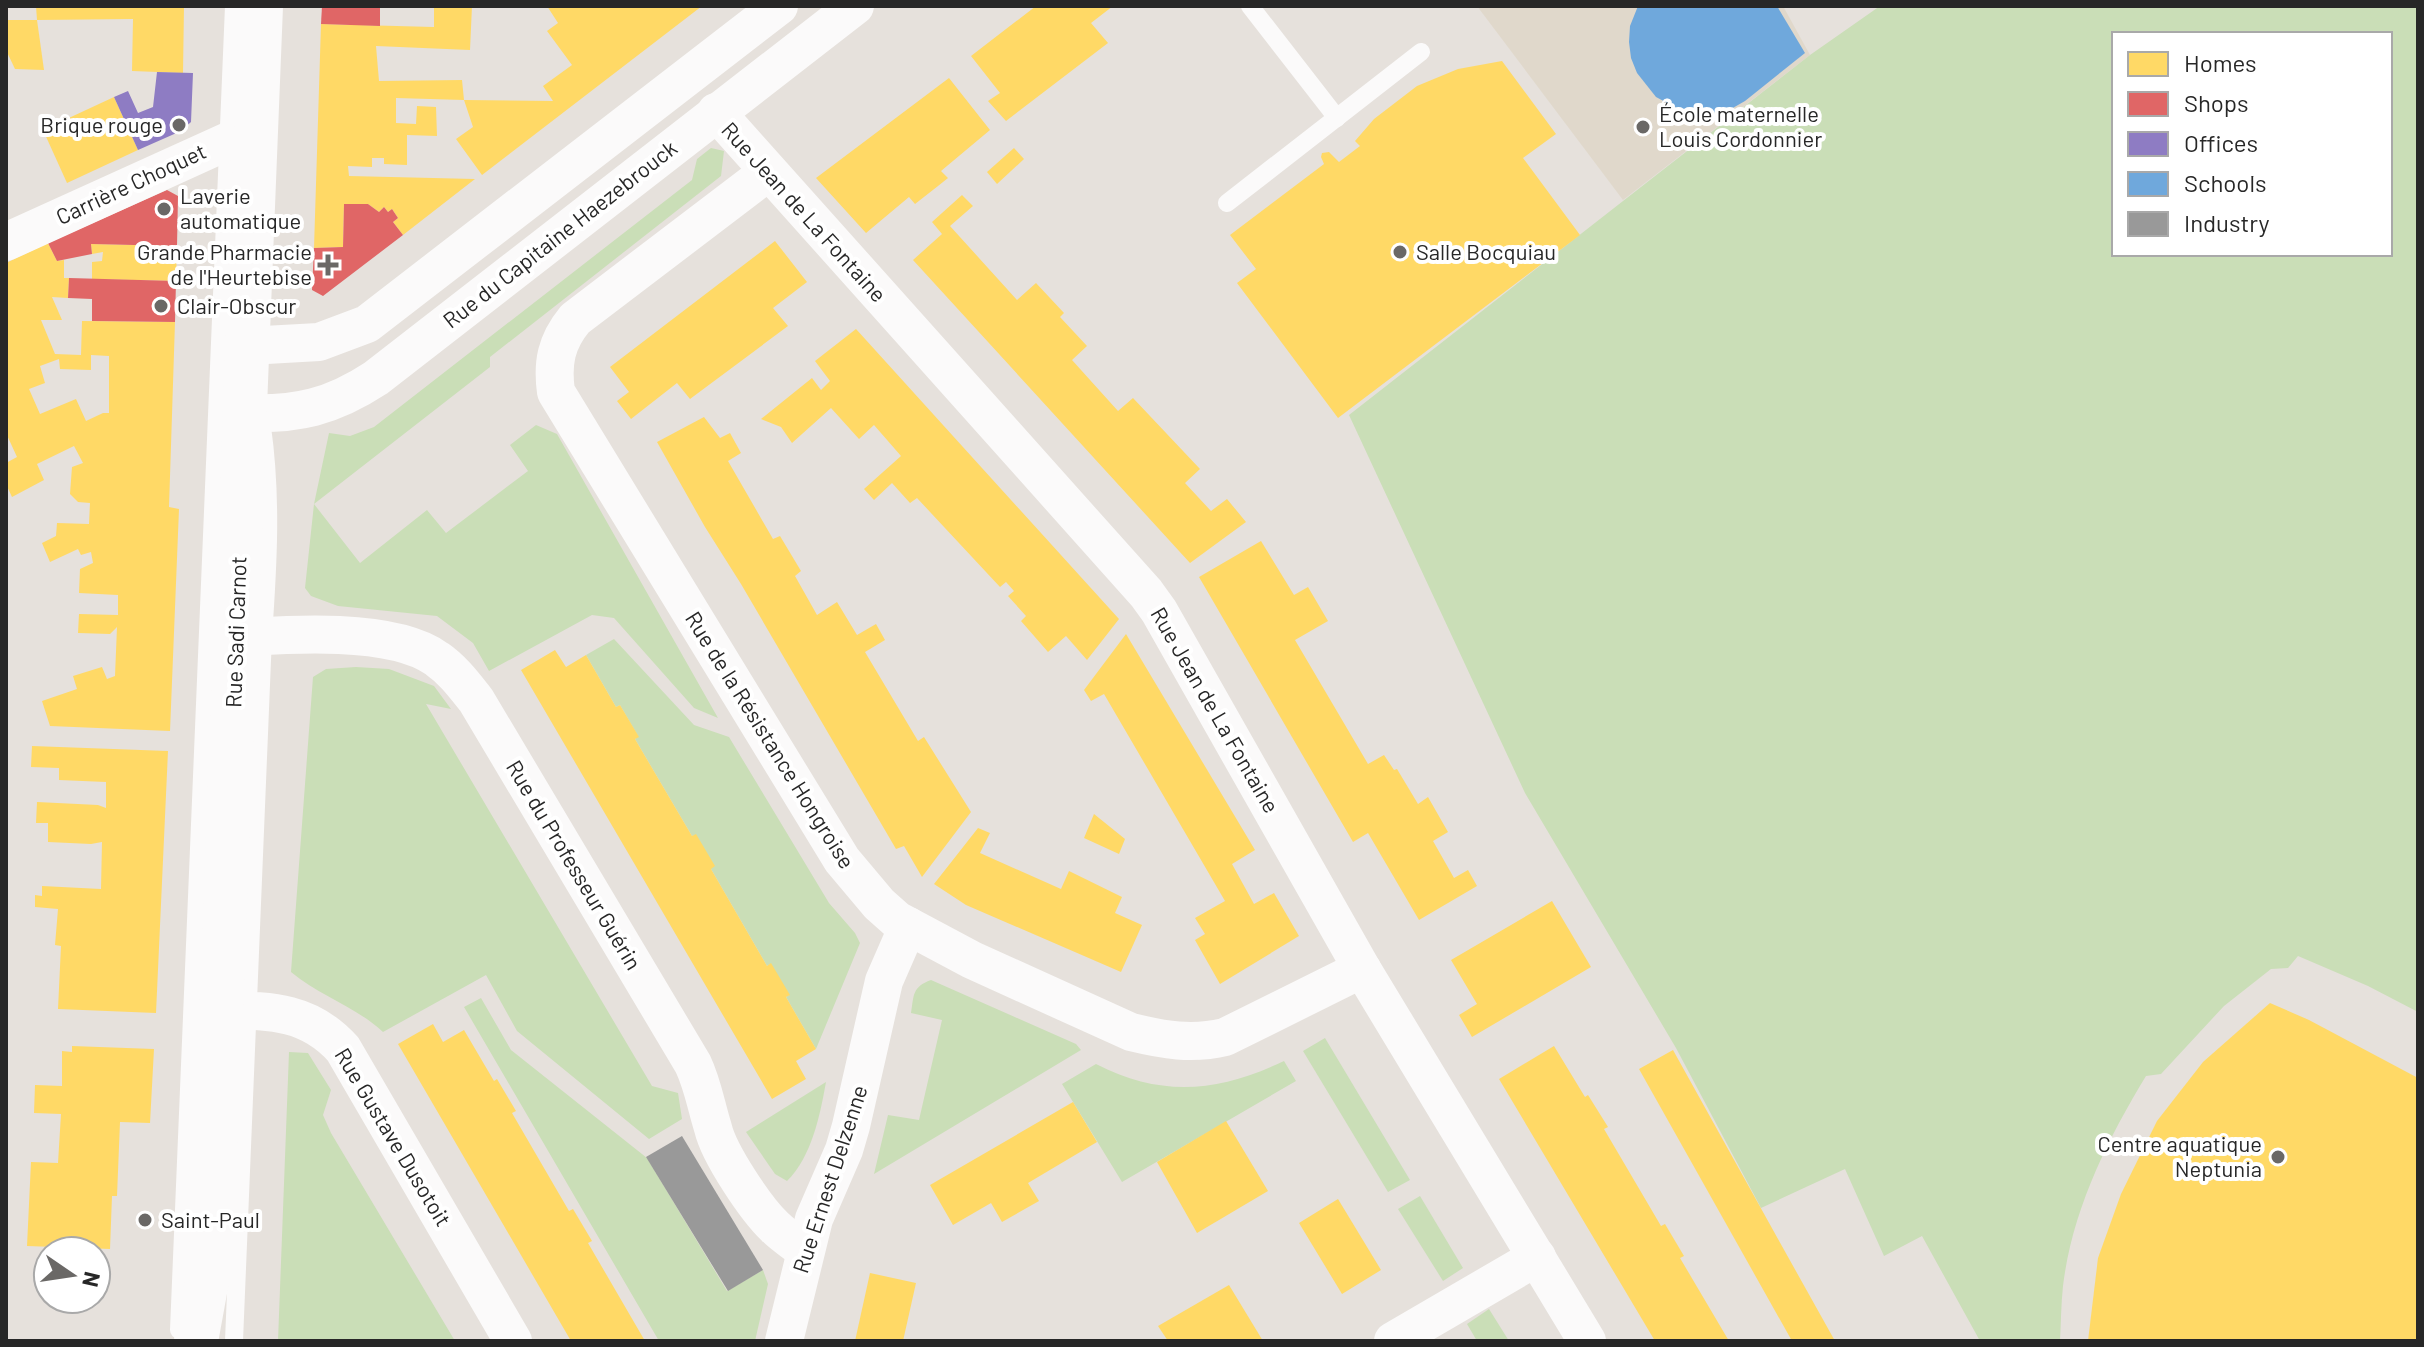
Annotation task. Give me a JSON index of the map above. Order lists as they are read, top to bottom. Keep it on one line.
{"streets":{"main road":["Rue Sadi Carnot"],"street":["Carrière Choquet","Rue Jean de La Fontaine","Rue du Capitaine Haezebrouck","Rue de la Résistance Hongroise","Rue du Professeur Guérin","Rue Gustave Dusotoit","Rue Ernest Delzenne"]},"crossings":[["Carrière Choquet","Rue Sadi Carnot"],["Rue Jean de La Fontaine","Rue du Capitaine Haezebrouck"],["Rue Jean de La Fontaine","Rue de la Résistance Hongroise"],["Rue du Capitaine Haezebrouck","Rue Sadi Carnot"],["Rue Sadi Carnot","Rue du Professeur Guérin"],["Rue Sadi Carnot","Rue Gustave Dusotoit"],["Rue de la Résistance Hongroise","Rue Ernest Delzenne"],["Rue du Professeur Guérin","Rue Ernest Delzenne"]],"places":{"other":["Brique rouge","École maternelle Louis Cordonnier","Laverie automatique","Salle Bocquiau","Clair-Obscur","Centre aquatique Neptunia","Saint-Paul"],"health":["Grande Pharmacie de l'Heurtebise"]},"legend":["Homes","Shops","Offices","Schools","Industry"],"north":"right"}
